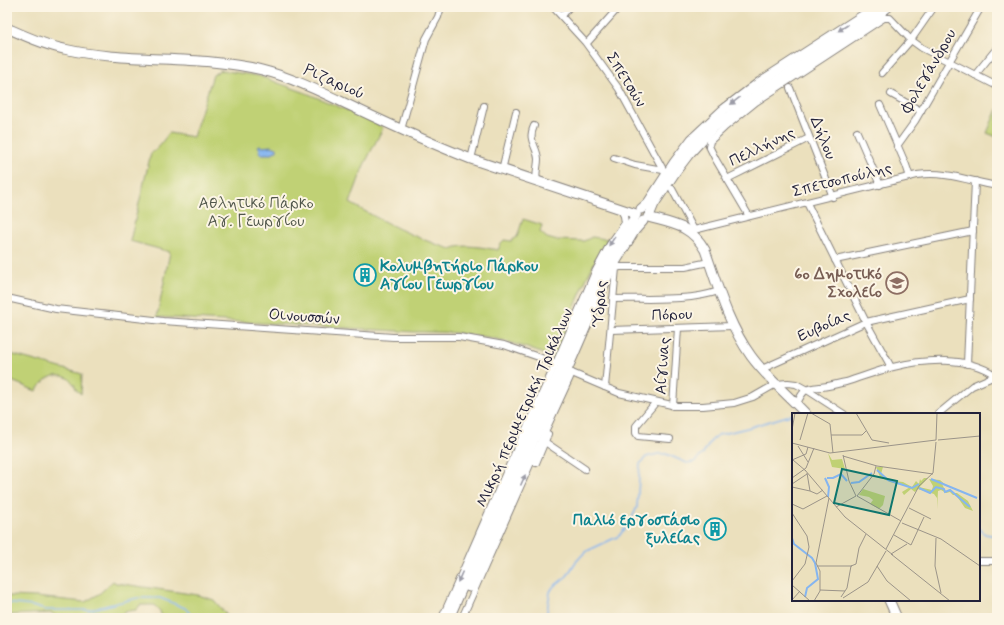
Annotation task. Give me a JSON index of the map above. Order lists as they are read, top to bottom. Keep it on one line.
{"streets":{"main road":["Ριζαριού","Μικρή περιμετρική Τρικάλων"],"street":["Φολεγάνδρου","Σπετσών","Δήλου","Πελλήνης","Σπετσοπούλης","Ύδρας","Πόρου","Οινουσσών","Ευβοίας","Αίγινας"]},"crossings":[["Σπετσών","Μικρή περιμετρική Τρικάλων"],["Ριζαριού","Σπετσοπούλης"],["Ριζαριού","Μικρή περιμετρική Τρικάλων"],["Δήλου","Πελλήνης"],["Δήλου","Σπετσοπούλης"],["Ύδρας","Πόρου"],["Πόρου","Αίγινας"]],"parks":["Αθλητικό Πάρκο Αγ. Γεωργίου"],"places":{"building":["Κολυμβητήριο Πάρκου Αγίου Γεωργίου","Παλιό εργοστάσιο ξυλείας"],"school or university":["6ο Δημοτικό Σχολείο"]}}
